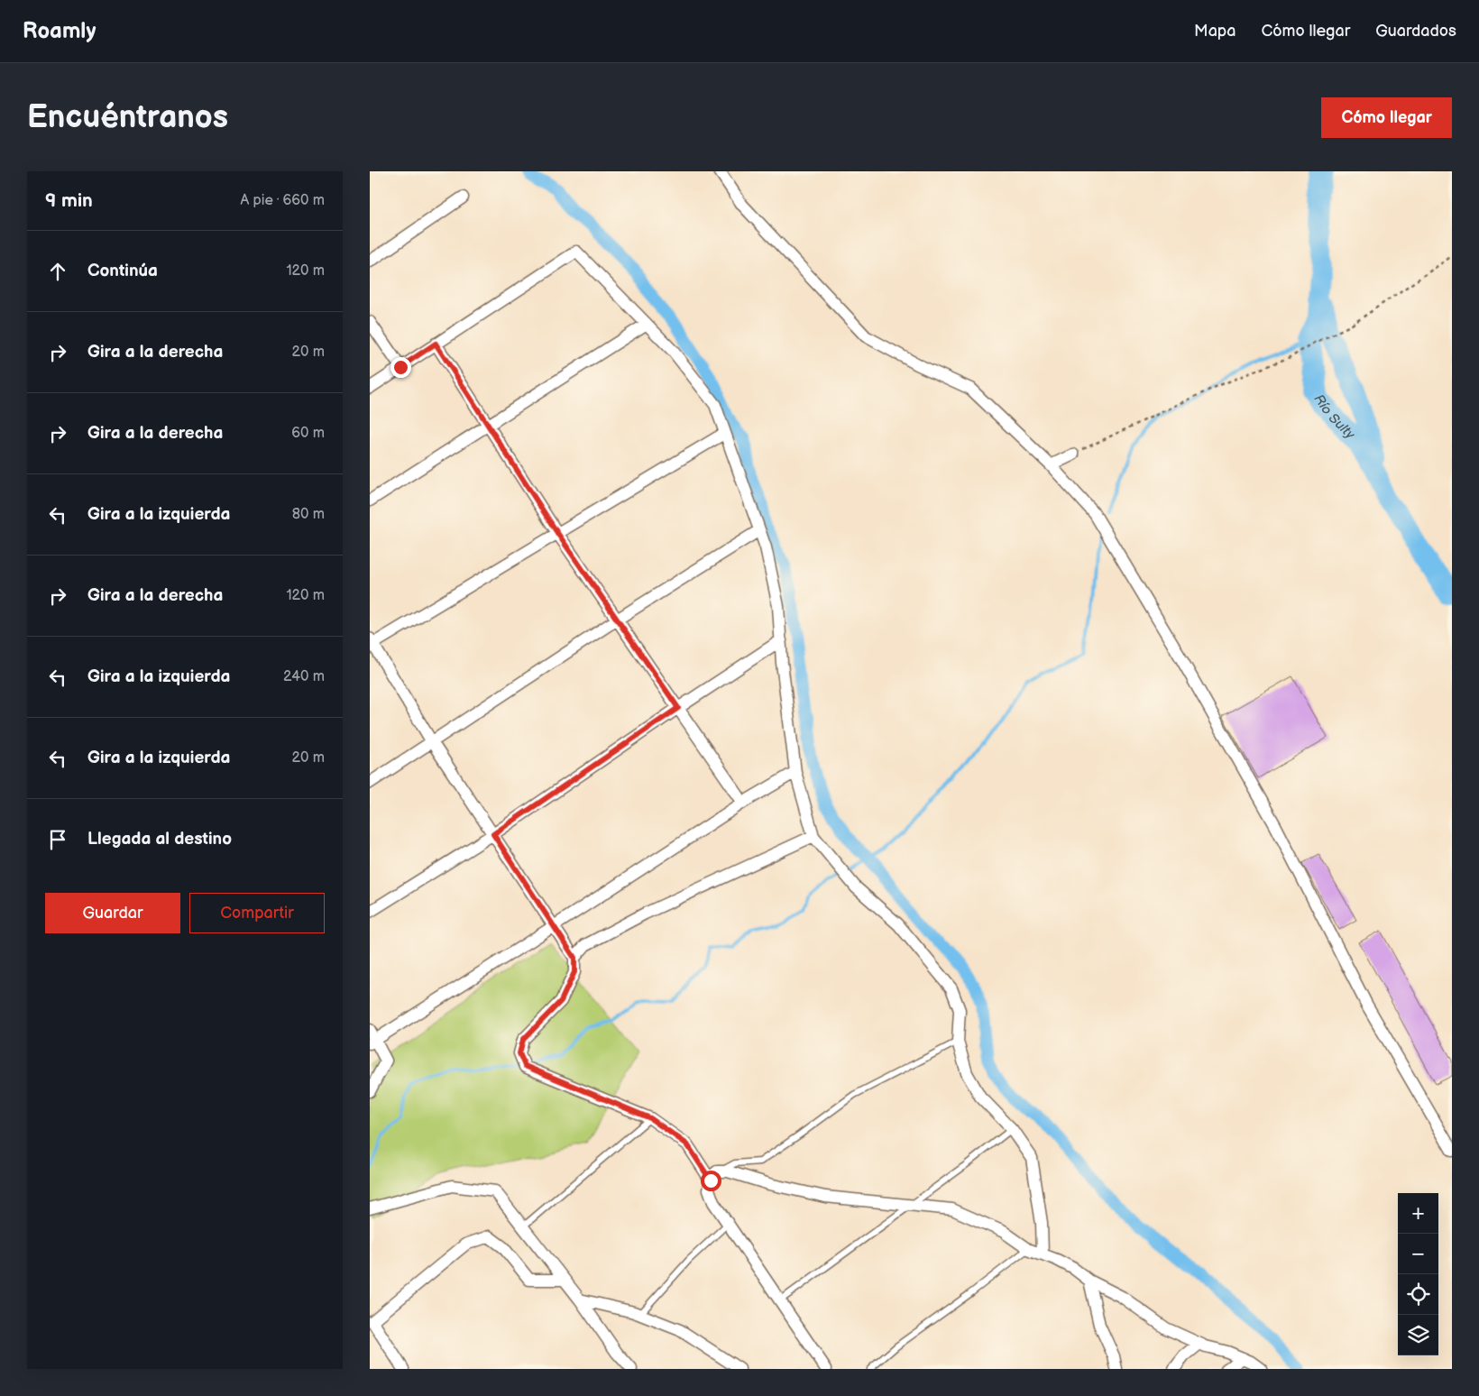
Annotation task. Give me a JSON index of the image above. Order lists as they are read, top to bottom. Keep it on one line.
{"water":["Río Sulty"],"page":{"header":"Roamly","nav":["Mapa","Cómo llegar","Guardados"],"buttons":["Cómo llegar",["Guardar","Compartir"]],"title":"Encuéntranos","heading":["9 min","A pie · 660 m"],"list":[["Continúa","120 m"],["Gira a la derecha","20 m"],["Gira a la derecha","60 m"],["Gira a la izquierda","80 m"],["Gira a la derecha","120 m"],["Gira a la izquierda","240 m"],["Gira a la izquierda","20 m"],"Llegada al destino"],"map_buttons":["+","−"]}}
